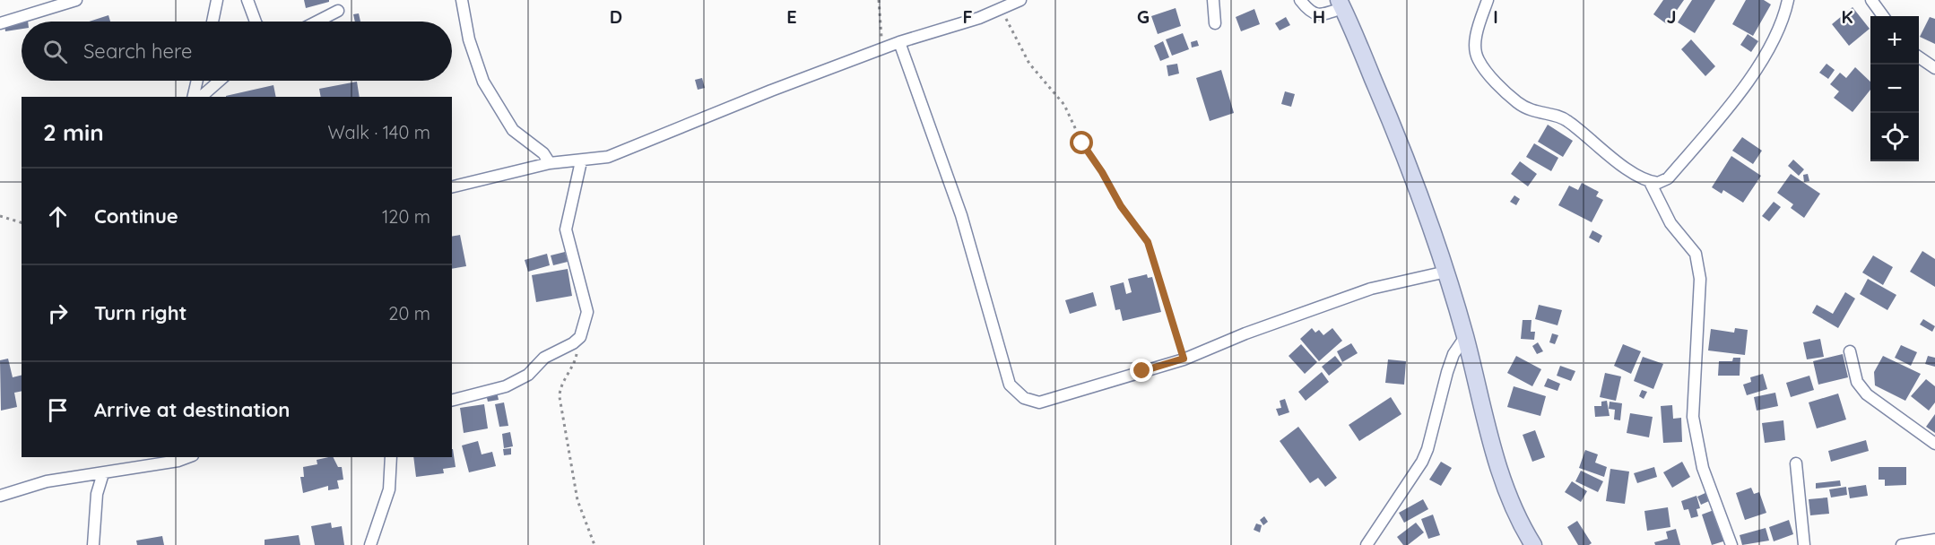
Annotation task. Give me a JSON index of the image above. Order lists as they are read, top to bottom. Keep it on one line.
{"page":{"map_buttons":["+","−"],"search":"Search here","heading":["2 min","Walk · 140 m"],"list":[["Continue","120 m"],["Turn right","20 m"],"Arrive at destination"]},"grid":{"columns":["D","E","F","G","H","I","J","K"]}}
